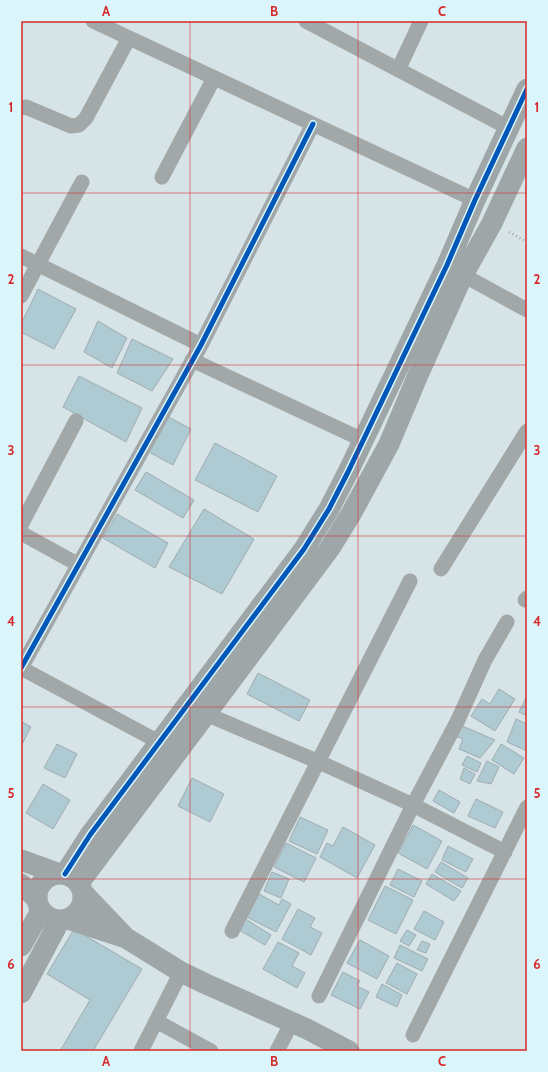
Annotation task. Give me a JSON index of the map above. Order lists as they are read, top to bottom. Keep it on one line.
{"grid":{"columns":["A","B","C"],"rows":["1","2","3","4","5","6"]}}
